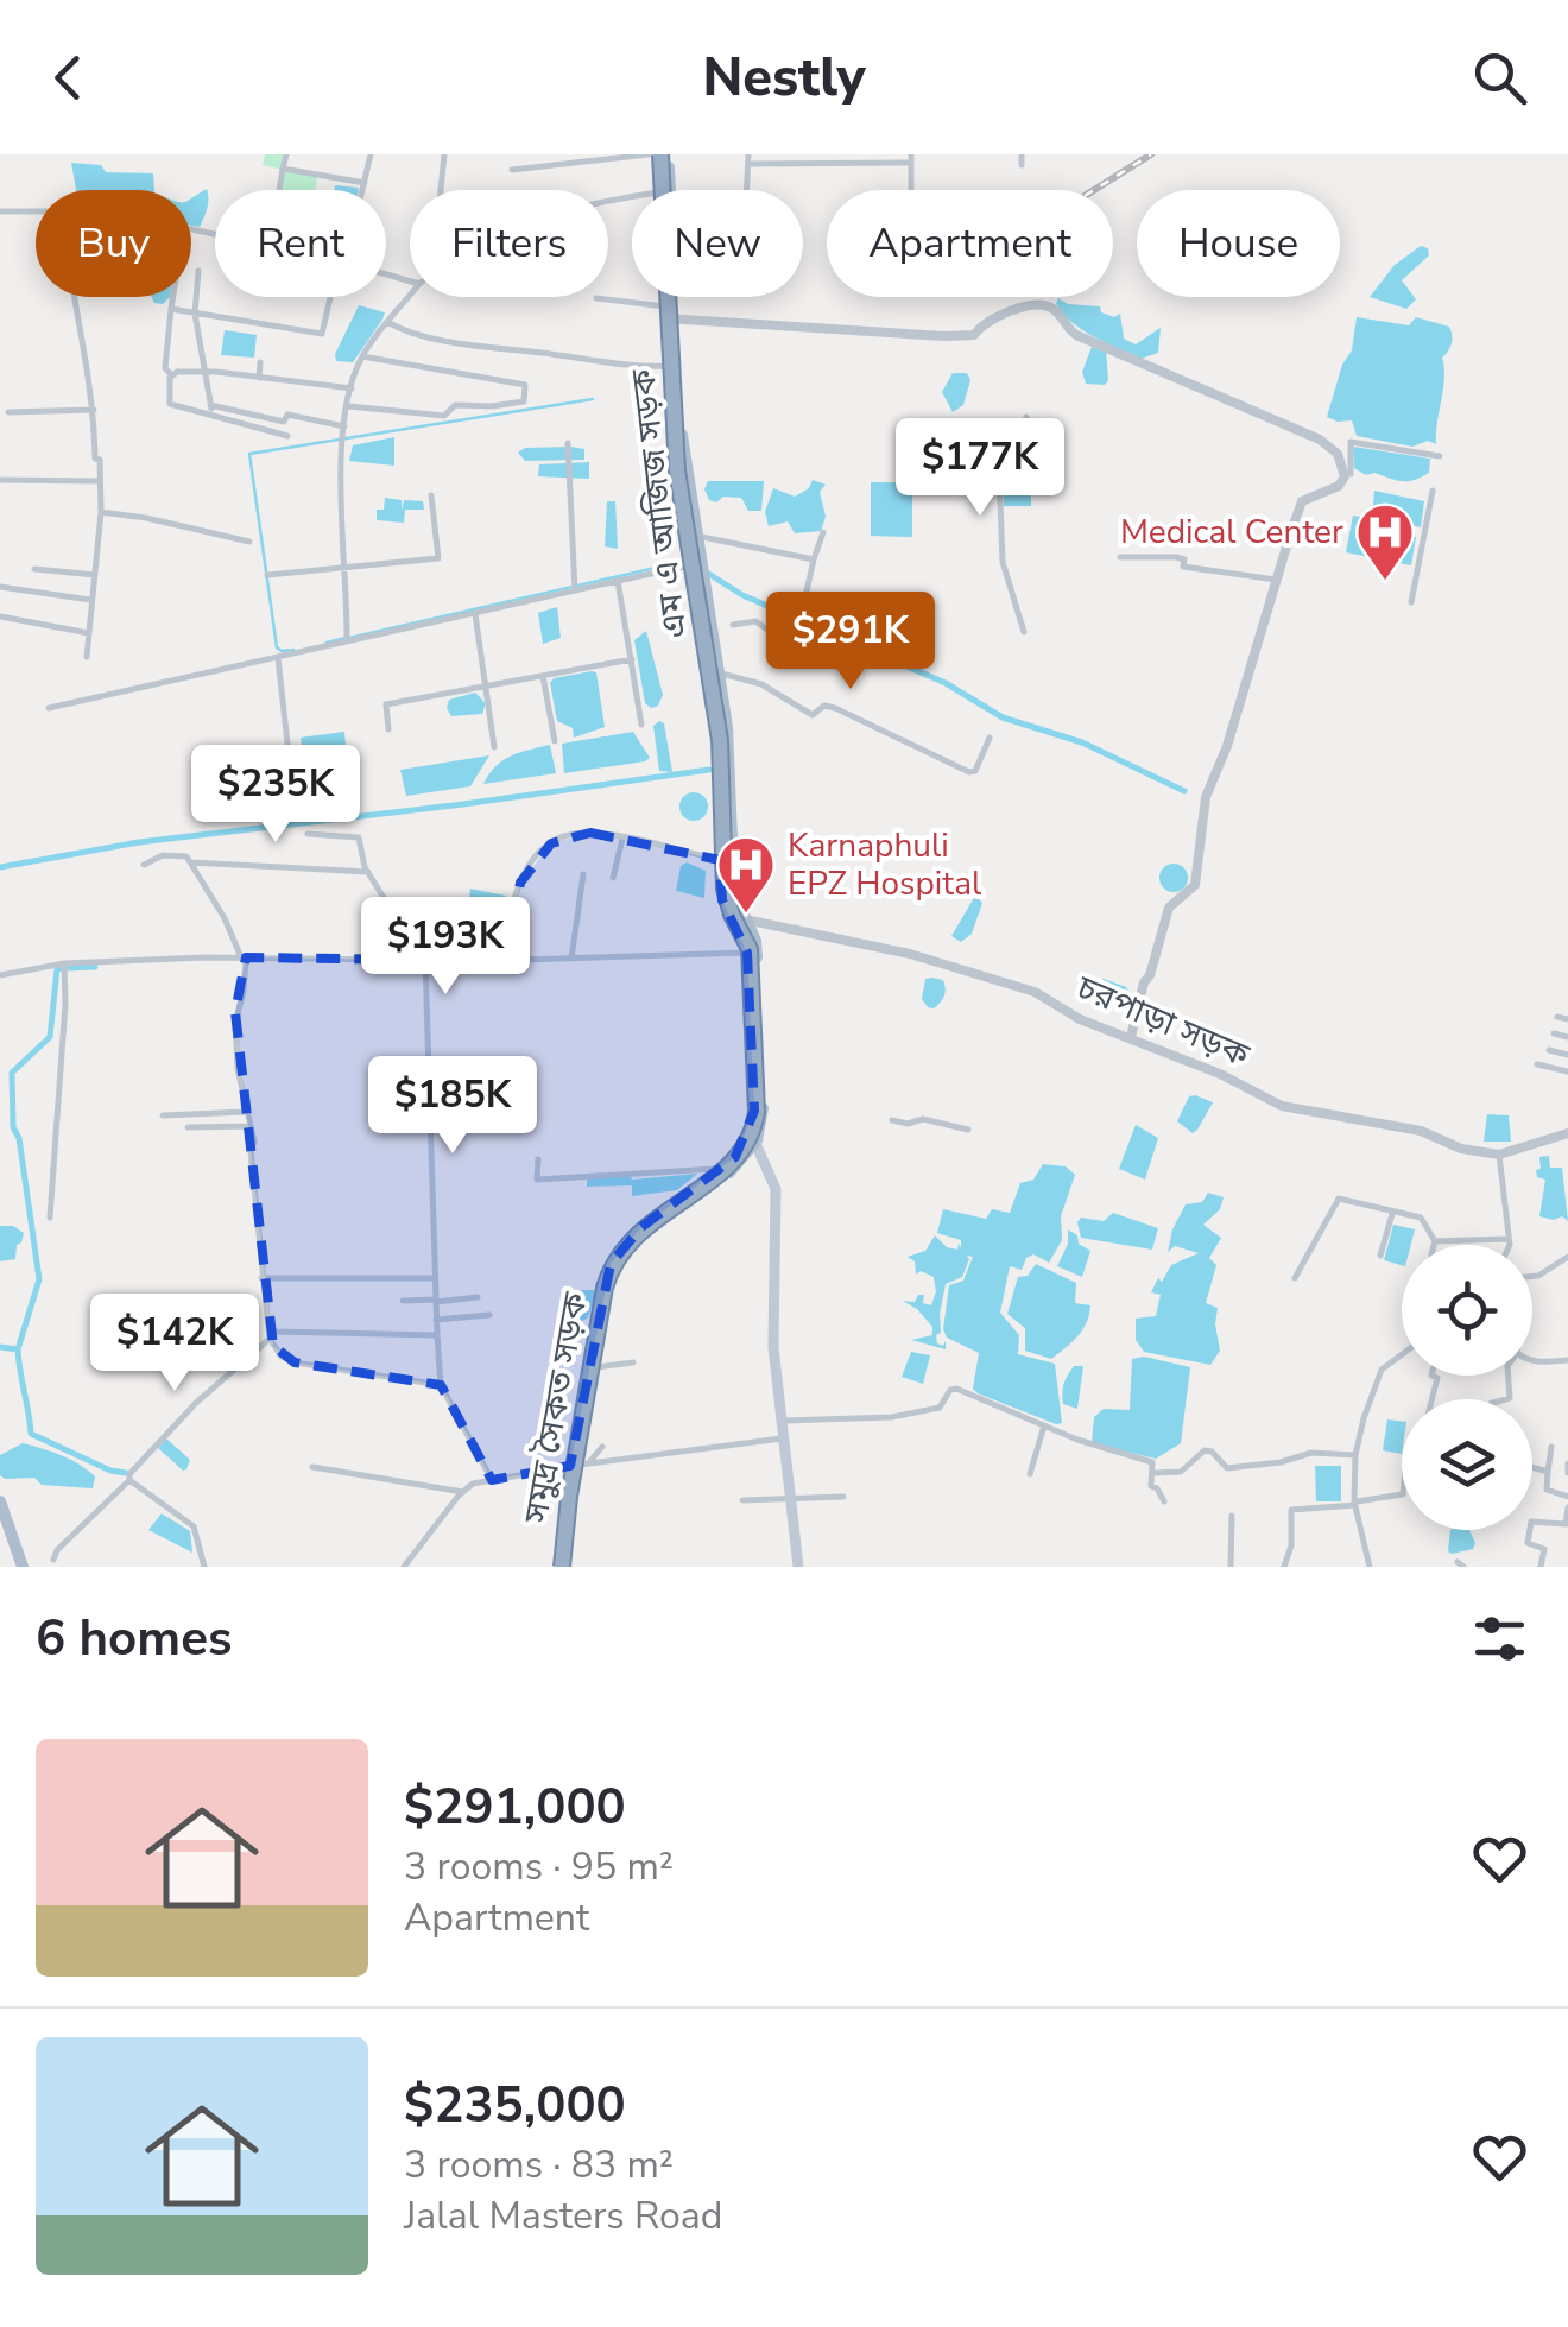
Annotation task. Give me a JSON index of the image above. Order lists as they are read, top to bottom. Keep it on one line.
{"streets":{"main road":["এম এ আজিজ সড়ক","সমুদ্র সৈকত সড়ক"],"street":["চরপাড়া সড়ক"]},"crossings":[["এম এ আজিজ সড়ক","চরপাড়া সড়ক"]],"places":{"hospital":["Medical Center","Karnaphuli EPZ Hospital"]},"page":{"header":"Nestly","chip":["Buy","Rent","Filters","New","Apartment","House"],"price":["$177K","$291K","$235K","$193K","$185K","$142K"],"heading":"6 homes","list":[{"name":"$291,000","note":"3 rooms · 95 m² · Apartment"},{"name":"$235,000","note":"3 rooms · 83 m² · Jalal Masters Road"}]}}
